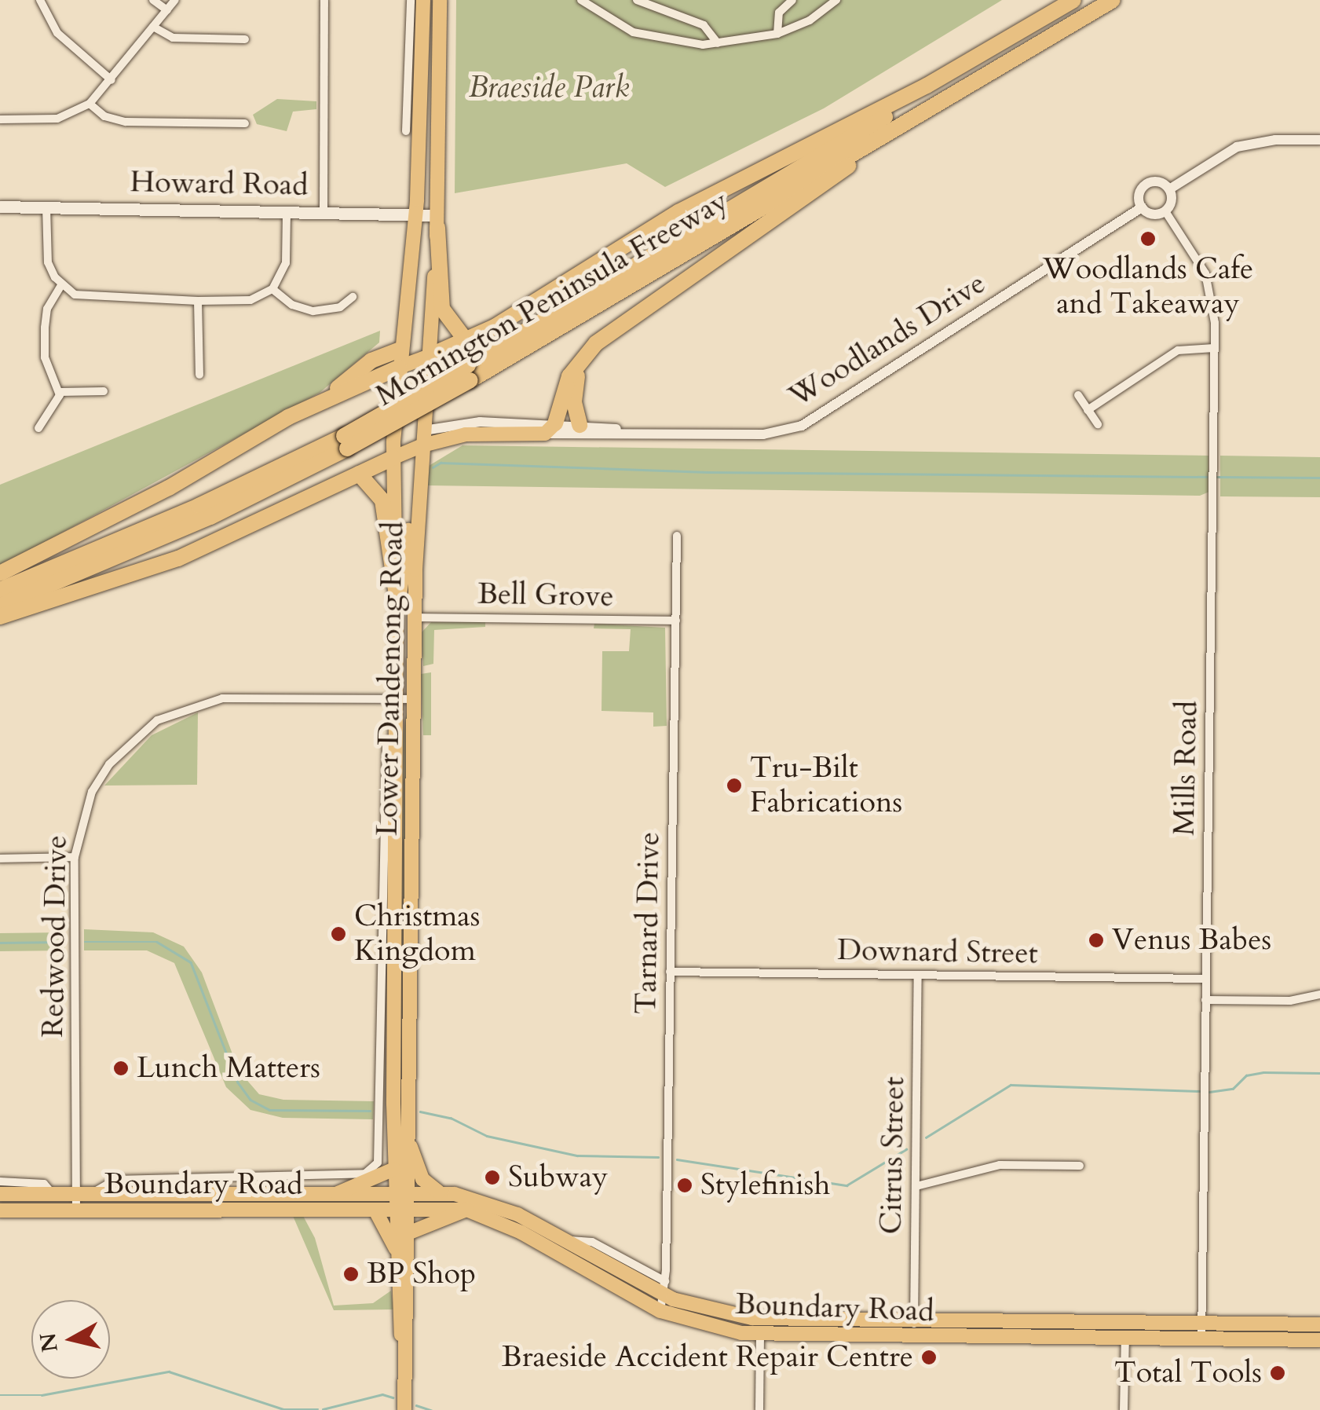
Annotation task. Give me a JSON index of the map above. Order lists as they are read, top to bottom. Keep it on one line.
{"streets":{"highway":["Mornington Peninsula Freeway"],"main road":["Howard Road","Woodlands Drive","Lower Dandenong Road","Boundary Road"],"street":["Bell Grove","Mills Road","Tarnard Drive","Redwood Drive","Downard Street","Citrus Street"]},"crossings":[["Howard Road","Lower Dandenong Road"],["Woodlands Drive","Lower Dandenong Road"],["Woodlands Drive","Mills Road"],["Bell Grove","Lower Dandenong Road"],["Bell Grove","Tarnard Drive"],["Lower Dandenong Road","Redwood Drive"],["Lower Dandenong Road","Boundary Road"],["Mills Road","Downard Street"],["Mills Road","Boundary Road"],["Tarnard Drive","Downard Street"],["Tarnard Drive","Boundary Road"],["Redwood Drive","Boundary Road"],["Downard Street","Citrus Street"],["Citrus Street","Boundary Road"]],"parks":["Braeside Park"],"places":["Woodlands Cafe and Takeaway","Tru-Bilt Fabrications","Christmas Kingdom","Venus Babes","Lunch Matters","Subway","Stylefinish","BP Shop","Braeside Accident Repair Centre","Total Tools"],"north":"left"}
